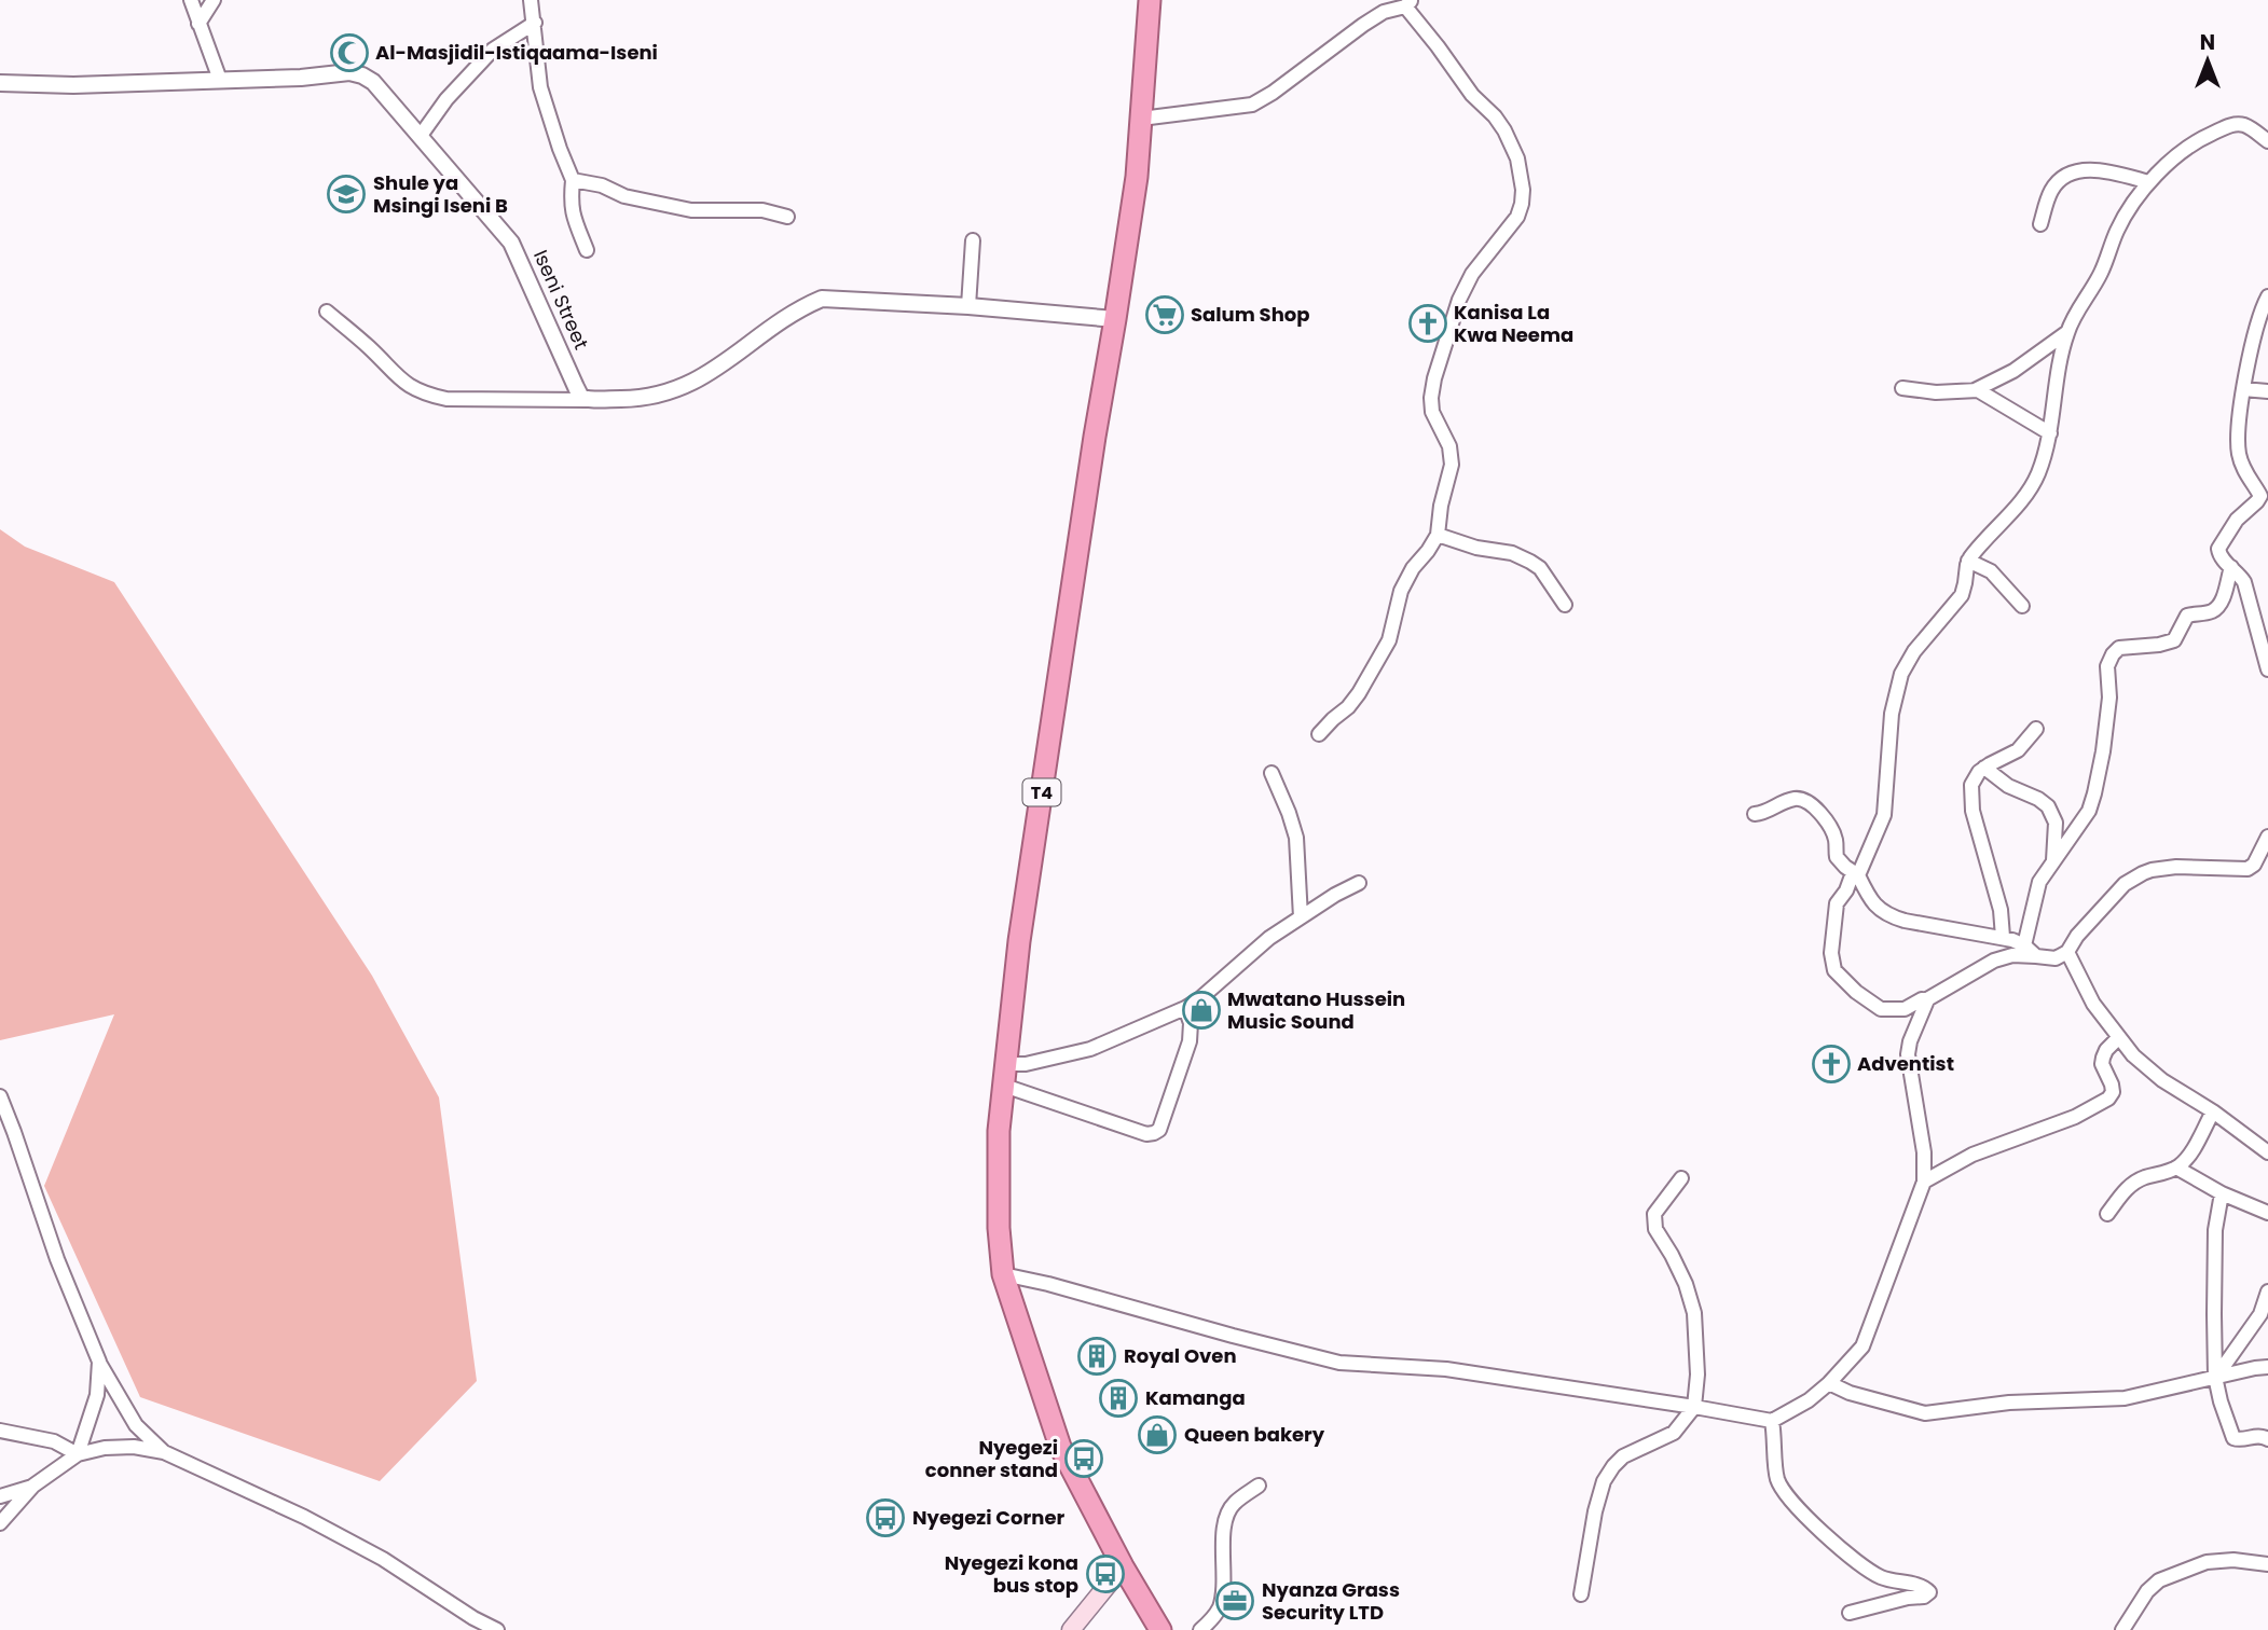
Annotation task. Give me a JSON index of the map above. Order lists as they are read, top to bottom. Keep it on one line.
{"streets":{"highway":["T4"],"street":["Iseni Street"]},"places":{"mosque":["Al-Masjidil-Istiqaama-Iseni"],"school or university":["Shule ya Msingi Iseni B"],"supermarket":["Salum Shop"],"church":["Kanisa La Kwa Neema","Adventist"],"shop":["Mwatano Hussein Music Sound","Queen bakery"],"building":["Royal Oven","Kamanga"],"bus stop":["Nyegezi conner stand","Nyegezi Corner","Nyegezi kona bus stop"],"office":["Nyanza Grass Security LTD"]},"north":"top"}
